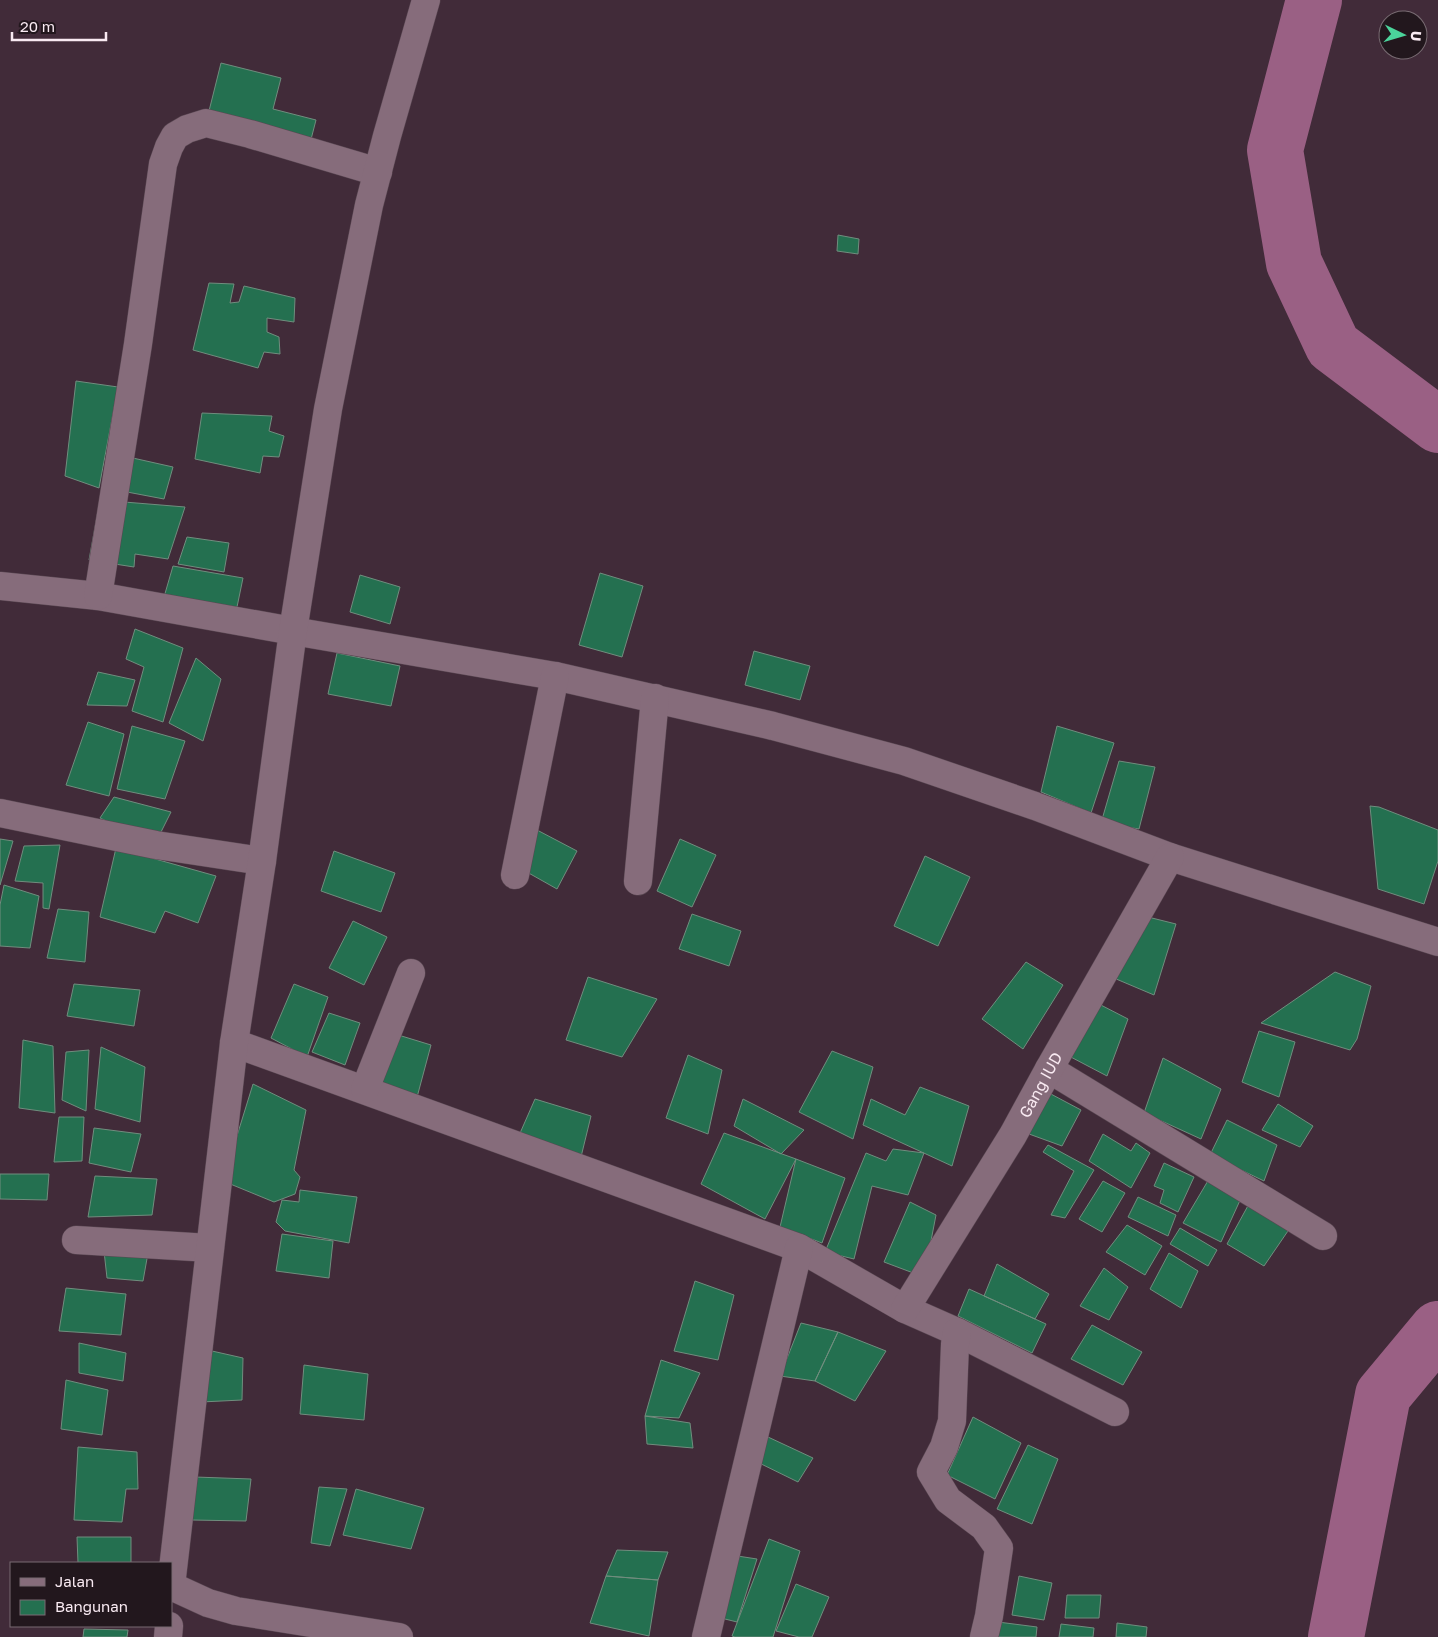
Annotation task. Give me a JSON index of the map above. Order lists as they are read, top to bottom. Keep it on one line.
{"streets":{"street":["Gang IUD"]},"legend":["Jalan","Bangunan"],"scale_bar":"20 m","north":"right"}
